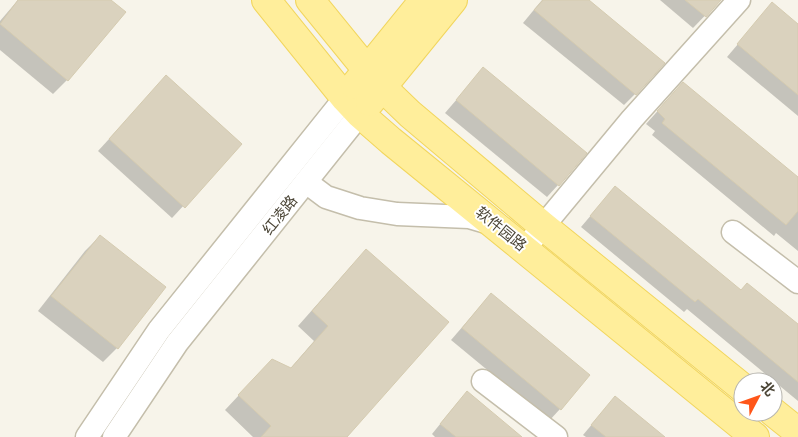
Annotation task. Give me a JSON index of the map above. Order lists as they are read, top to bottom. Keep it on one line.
{"streets":{"main road":["红凌路","软件园路"]},"crossings":[["红凌路","软件园路"]],"north":"top right"}
